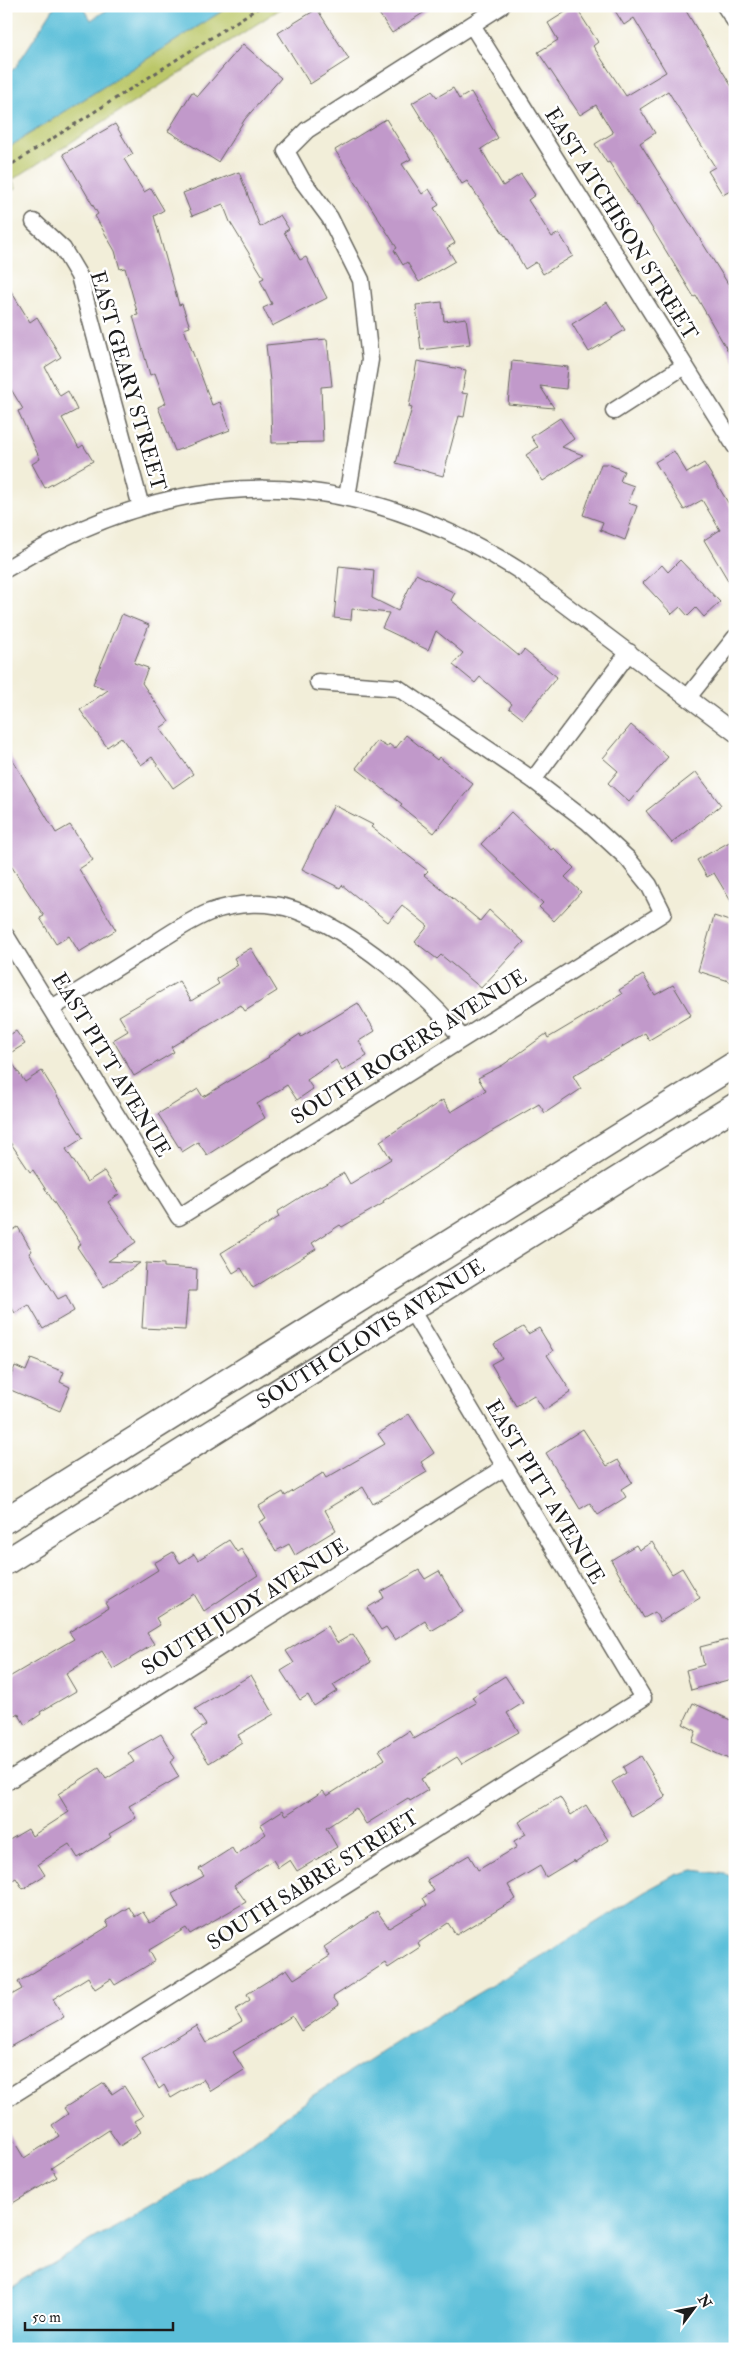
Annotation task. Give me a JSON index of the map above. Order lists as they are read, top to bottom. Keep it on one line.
{"streets":{"main road":["SOUTH CLOVIS AVENUE"],"street":["EAST ATCHISON STREET","EAST GEARY STREET","SOUTH ROGERS AVENUE","EAST PITT AVENUE","SOUTH JUDY AVENUE","SOUTH SABRE STREET"]},"crossings":[["SOUTH ROGERS AVENUE","EAST PITT AVENUE"],["EAST PITT AVENUE","SOUTH CLOVIS AVENUE"],["EAST PITT AVENUE","SOUTH JUDY AVENUE"],["EAST PITT AVENUE","SOUTH SABRE STREET"]],"scale_bar":"50 m","north":"top right"}
